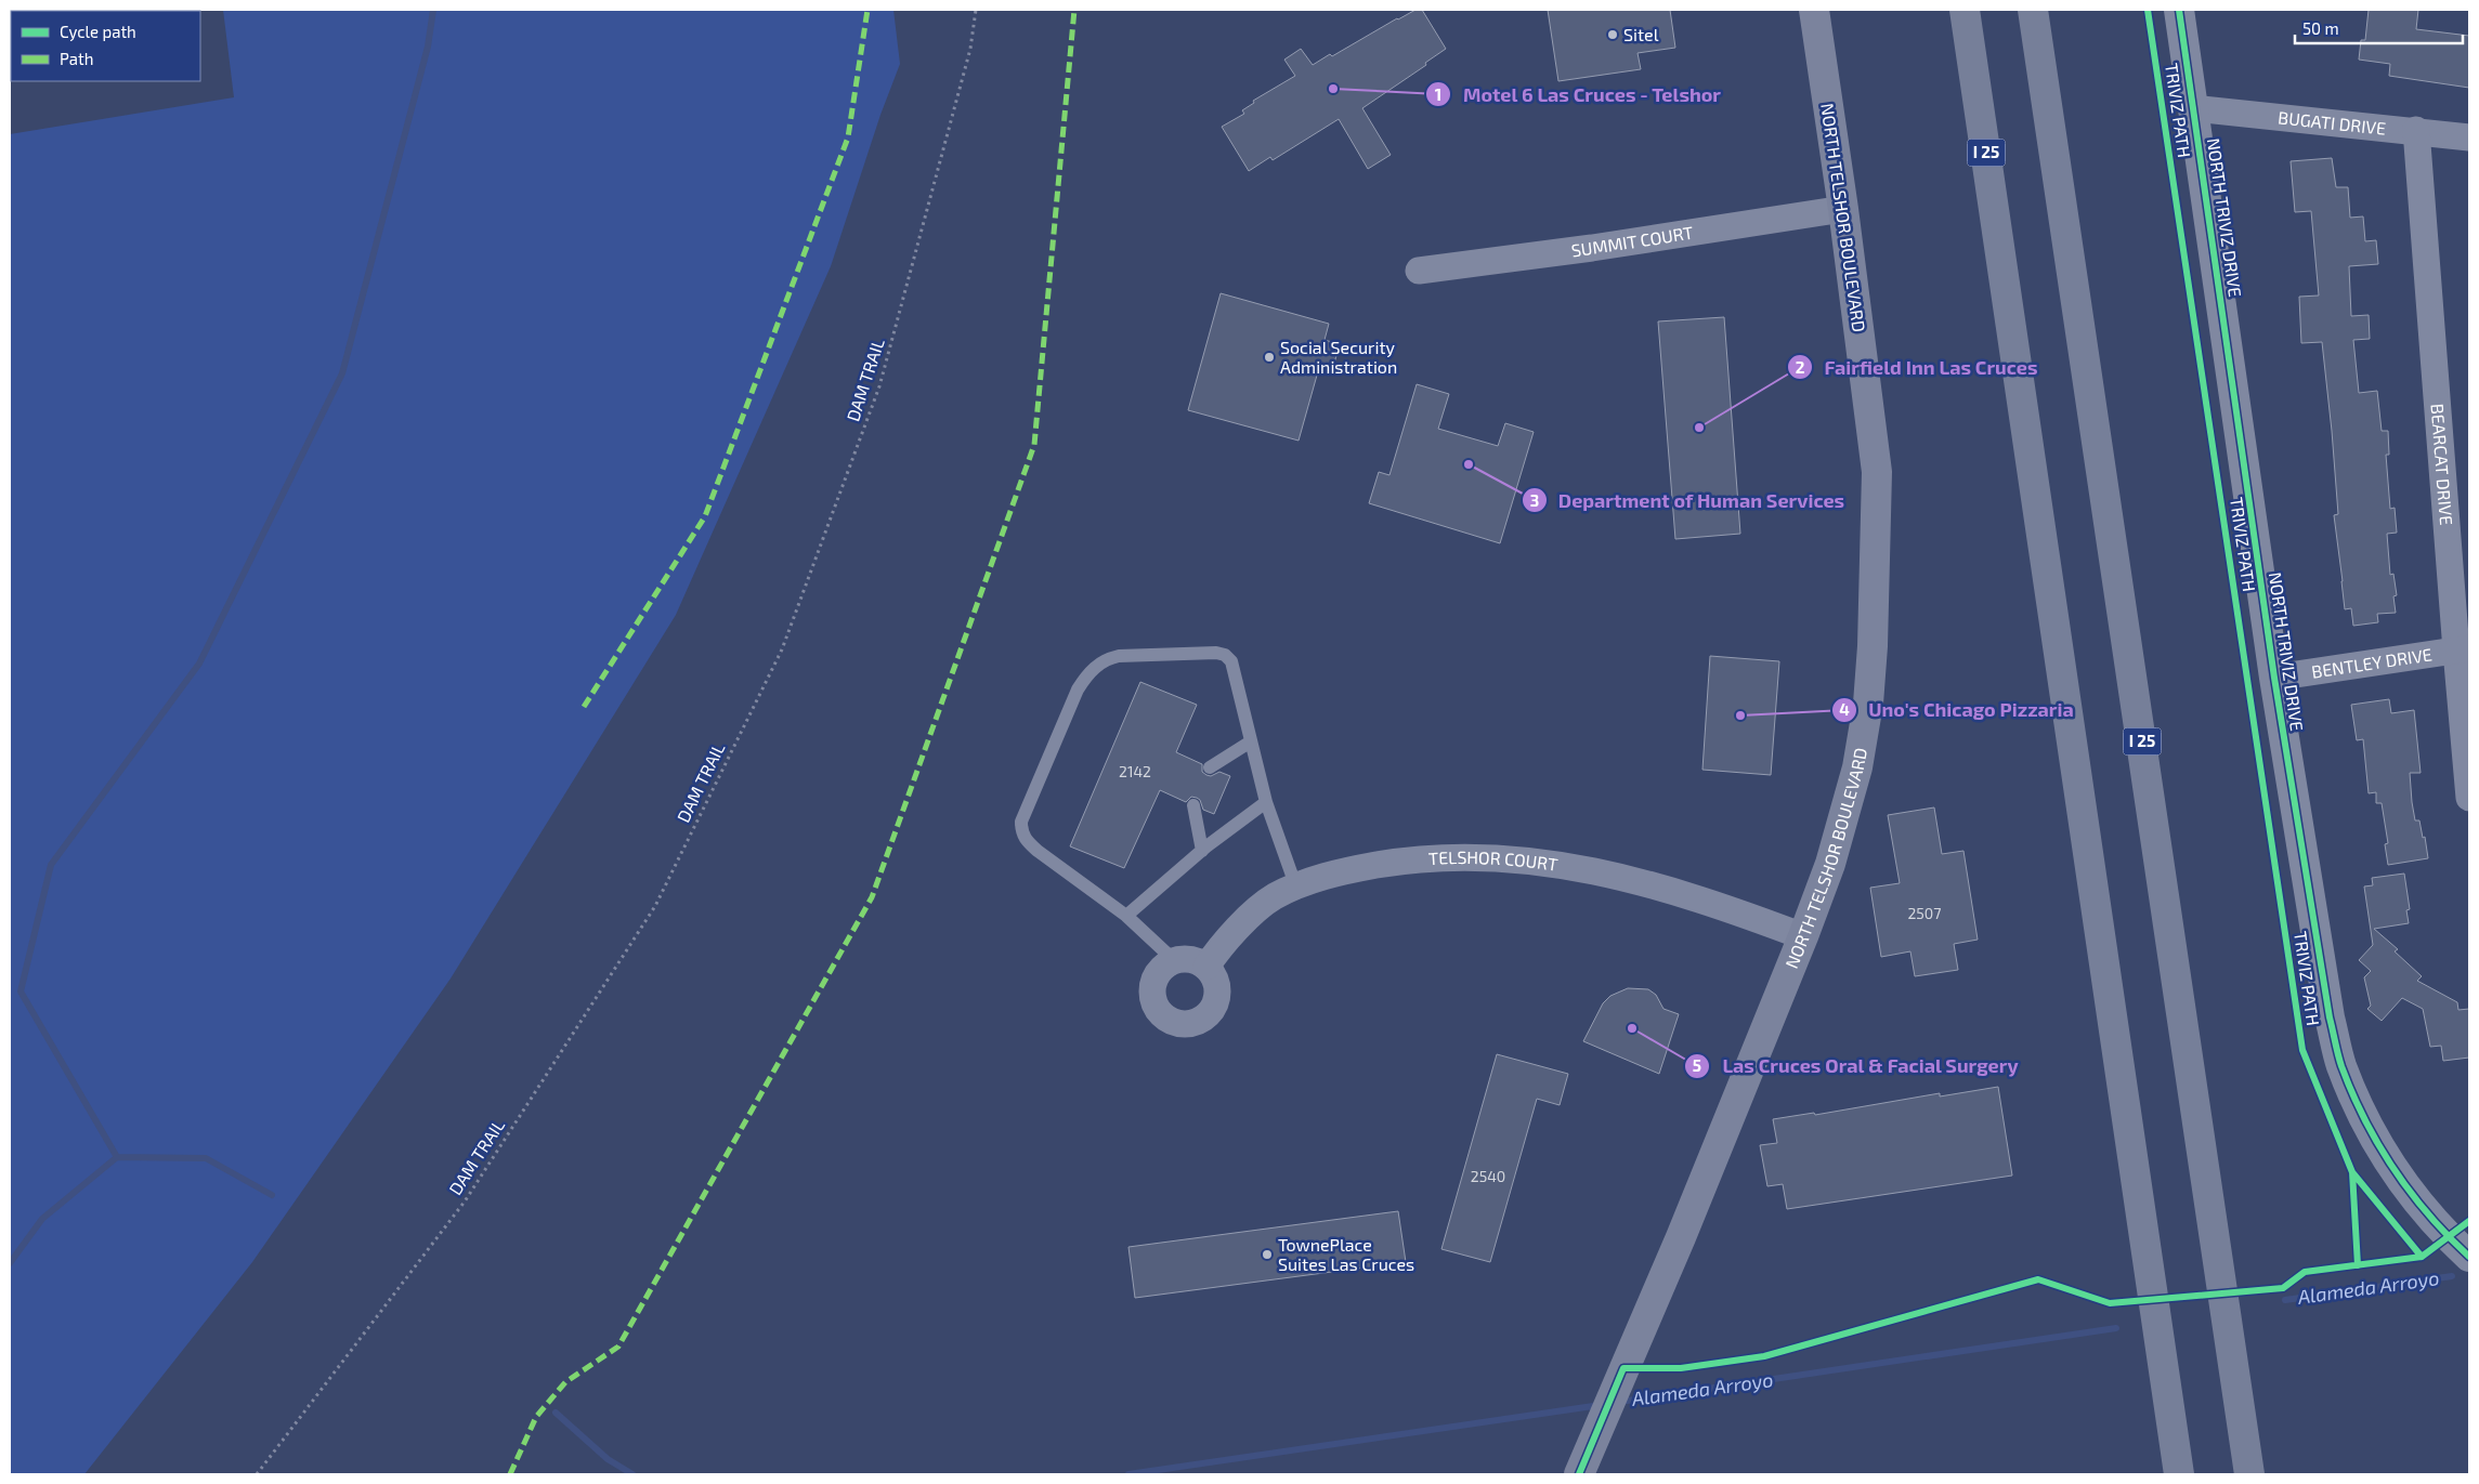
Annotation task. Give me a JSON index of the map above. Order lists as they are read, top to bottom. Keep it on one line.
{"streets":{"highway":["I 25"],"main road":["NORTH TELSHOR BOULEVARD"],"street":["BUGATI DRIVE","NORTH TRIVIZ DRIVE","SUMMIT COURT","BEARCAT DRIVE","BENTLEY DRIVE","TELSHOR COURT"],"path":["DAM TRAIL"],"cycle path":["TRIVIZ PATH"]},"crossings":[["BUGATI DRIVE","NORTH TRIVIZ DRIVE"],["BUGATI DRIVE","BEARCAT DRIVE"],["NORTH TELSHOR BOULEVARD","SUMMIT COURT"],["NORTH TELSHOR BOULEVARD","TELSHOR COURT"],["NORTH TRIVIZ DRIVE","BENTLEY DRIVE"],["BEARCAT DRIVE","BENTLEY DRIVE"]],"water":["Alameda Arroyo"],"places":["Sitel","Motel 6 Las Cruces - Telshor","Social Security Administration","Fairfield Inn Las Cruces","Department of Human Services","Uno's Chicago Pizzaria","Las Cruces Oral & Facial Surgery","TownePlace Suites Las Cruces"],"house_numbers":["2142","2507","2540"],"legend":["Cycle path","Path"],"scale_bar":"50 m"}
